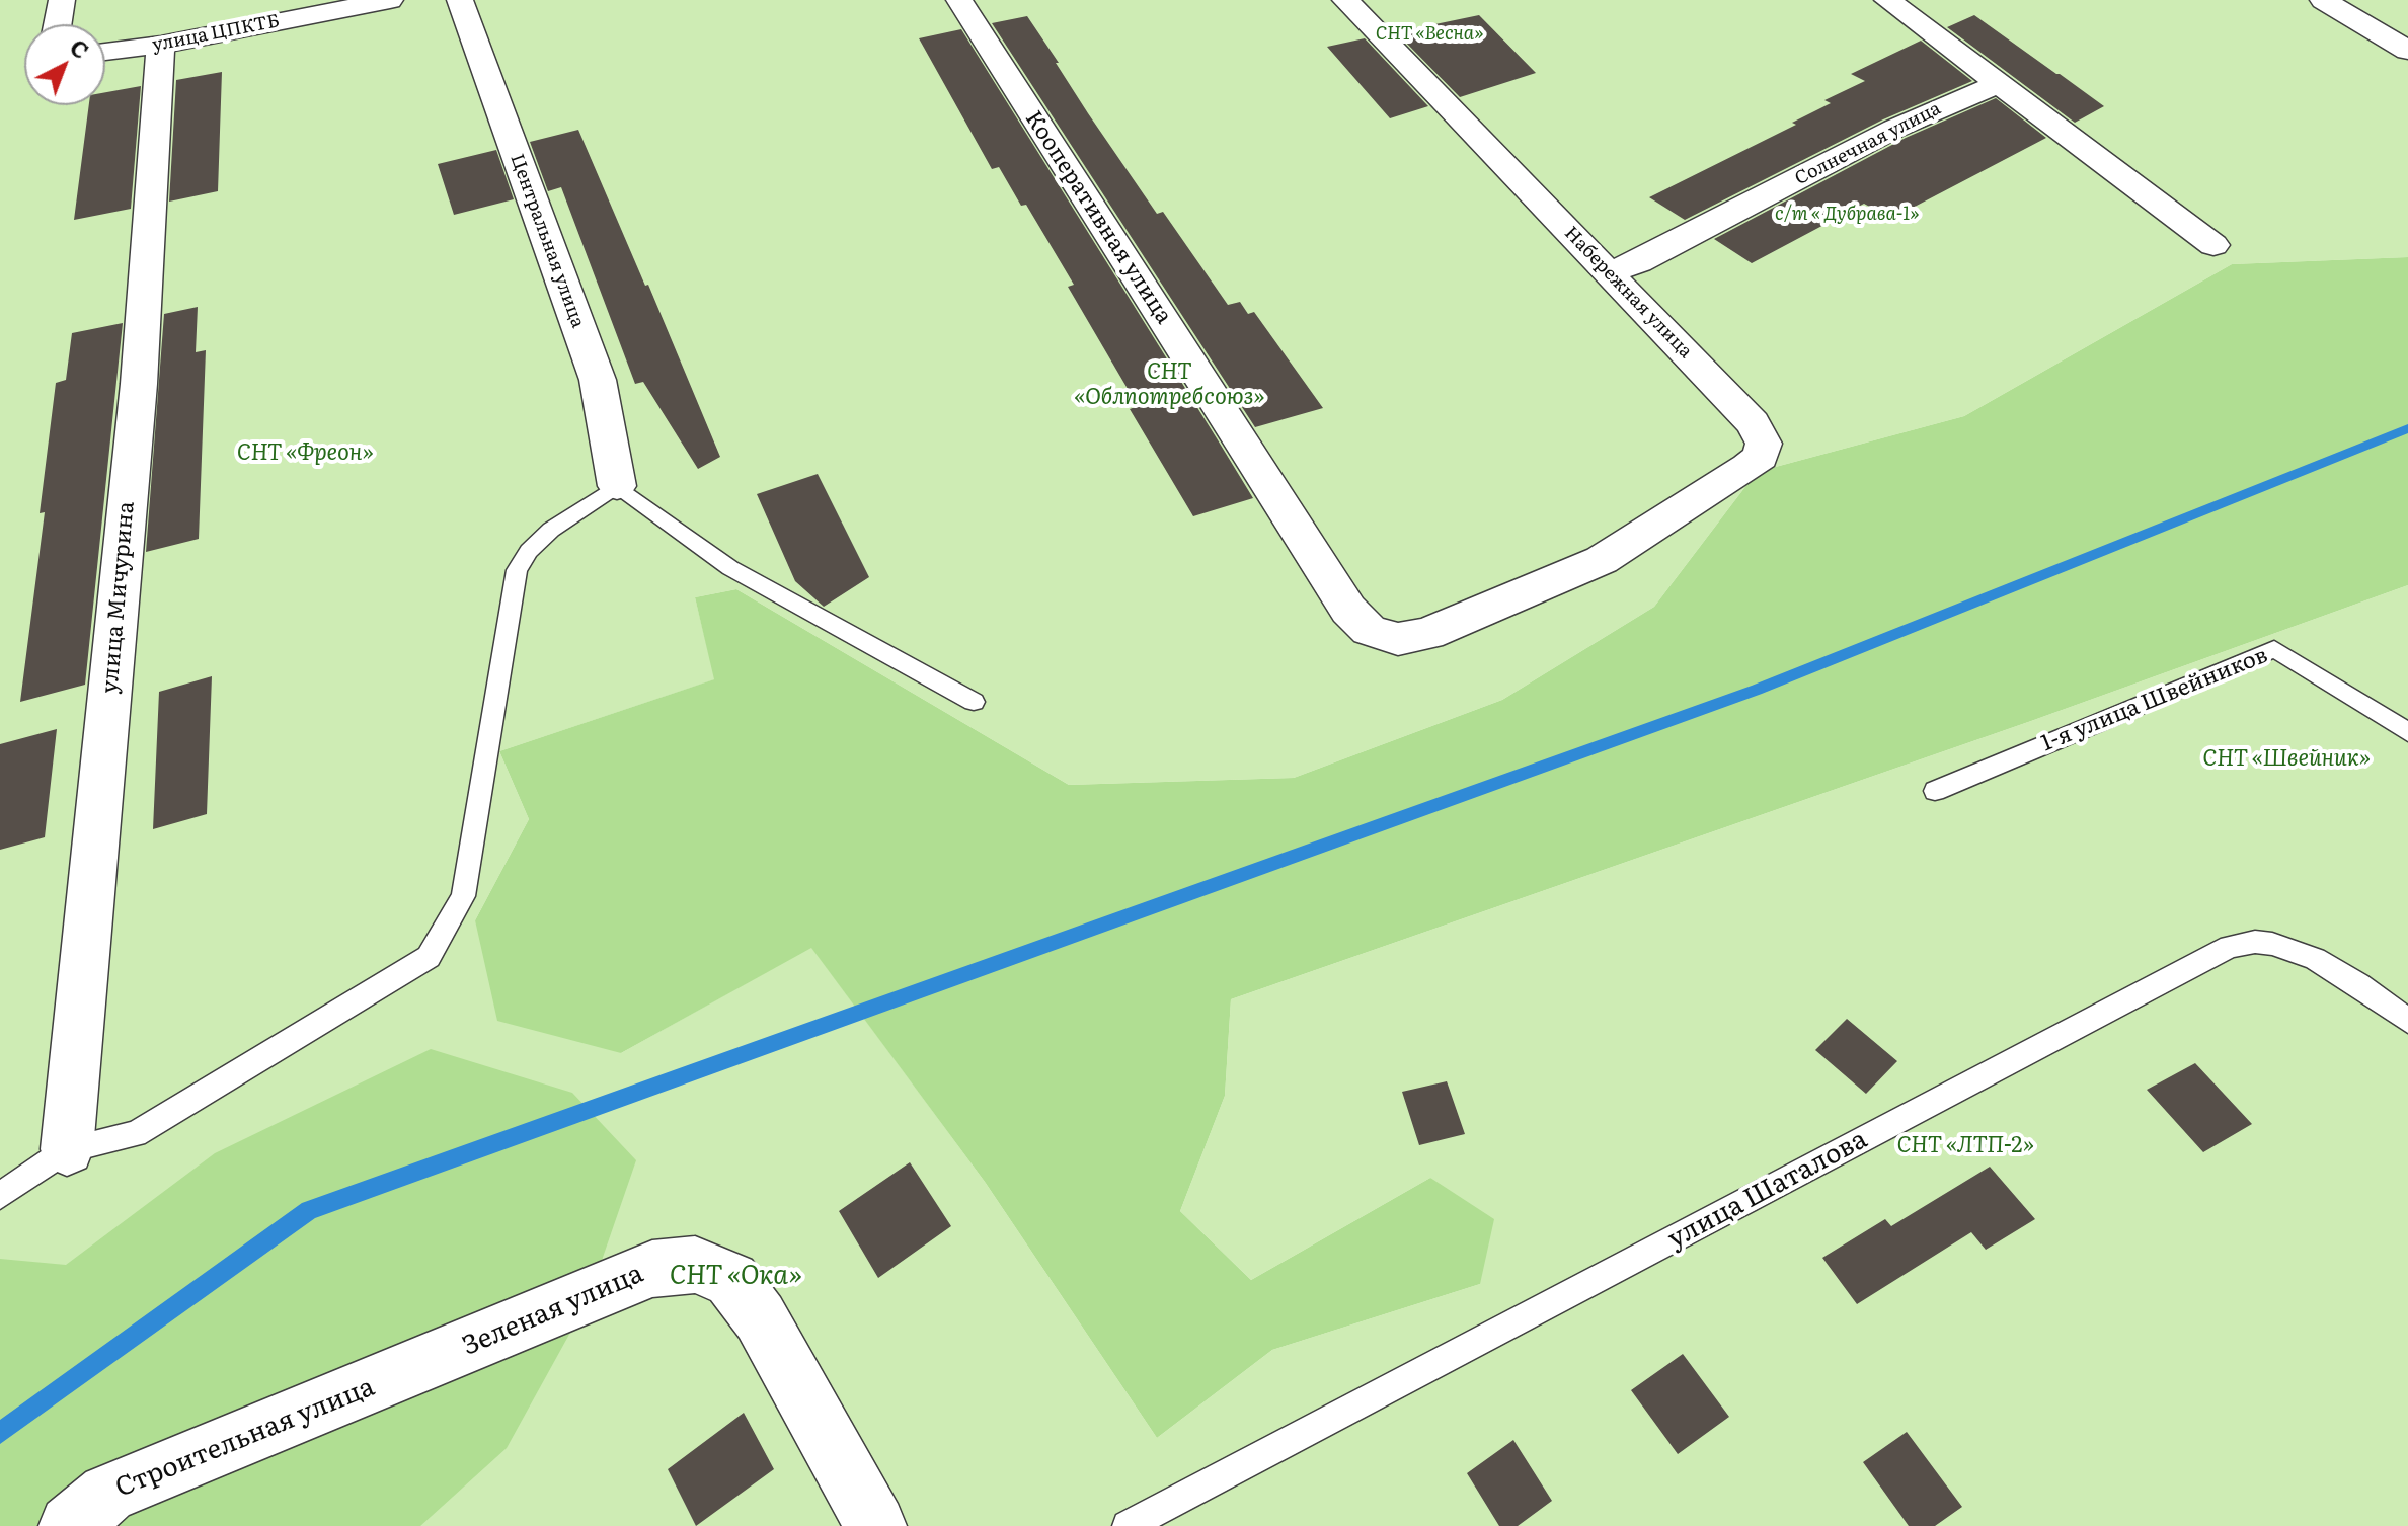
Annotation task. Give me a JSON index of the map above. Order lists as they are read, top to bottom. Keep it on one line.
{"streets":{"street":["улица ЦПКТБ","Солнечная улица","Кооперативная улица","Центральная улица","Набережная улица","улица Мичурина","Зеленая улица","Строительная улица"],"lane":["1-я улица Швейников","улица Шаталова"]},"crossings":[["улица ЦПКТБ","улица Мичурина"],["Солнечная улица","Набережная улица"],["Кооперативная улица","Набережная улица"],["Зеленая улица","Строительная улица"]],"parks":["СНТ «Весна»","с/т « Дубрава-1»","СНТ «Облпотребсоюз»","СНТ «Фреон»","СНТ «Швейник»","СНТ «ЛТП-2»","СНТ «Ока»"],"north":"top right"}
